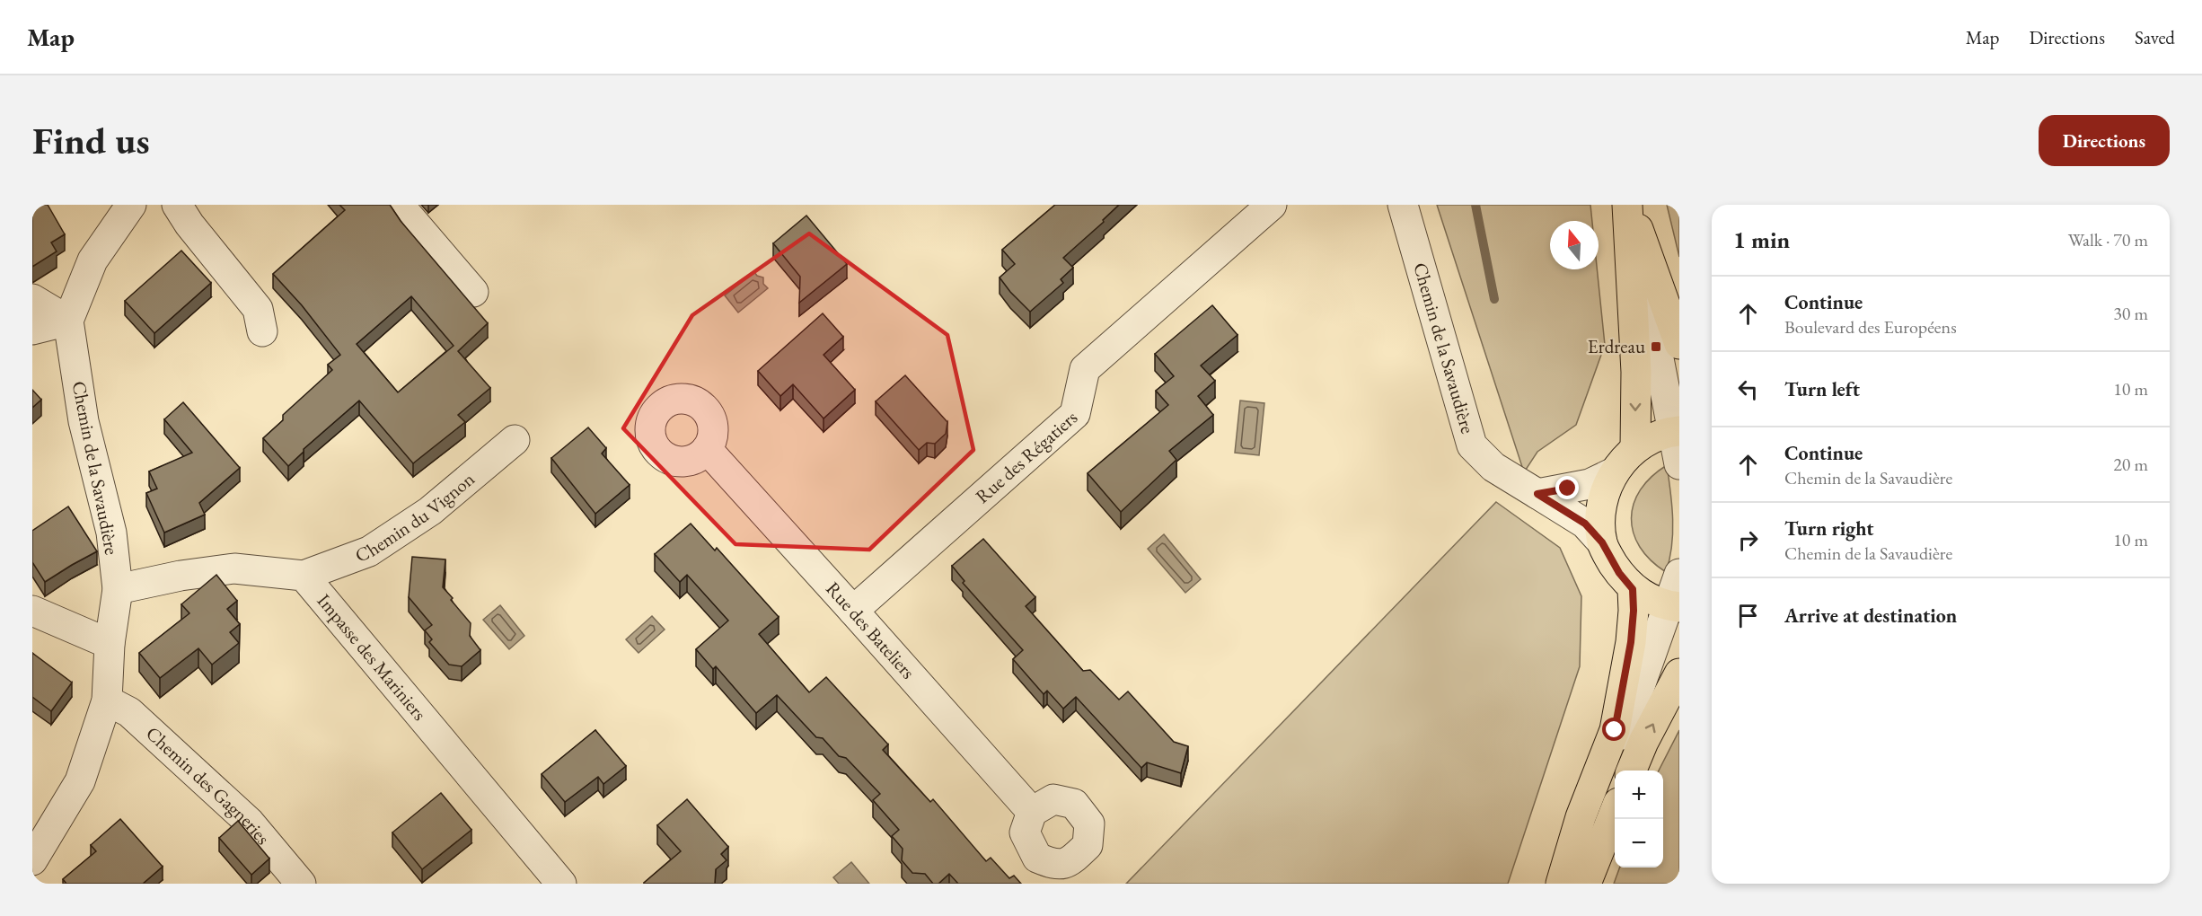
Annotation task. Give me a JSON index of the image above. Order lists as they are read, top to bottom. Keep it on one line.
{"streets":{"street":["Chemin de la Savaudière","Rue des Régatiers","Chemin du Vignon","Rue des Bateliers","Impasse des Mariniers","Chemin des Gagneries"]},"crossings":[["Chemin de la Savaudière","Impasse des Mariniers"],["Chemin de la Savaudière","Chemin des Gagneries"],["Rue des Régatiers","Rue des Bateliers"],["Chemin du Vignon","Impasse des Mariniers"]],"places":{"transit":["Erdreau"]},"north":"top","page":{"header":"Map","nav":["Map","Directions","Saved"],"buttons":"Directions","title":"Find us","heading":["1 min","Walk · 70 m"],"list":[["Continue","Boulevard des Européens","30 m"],["Turn left","10 m"],["Continue","Chemin de la Savaudière","20 m"],["Turn right","Chemin de la Savaudière","10 m"],"Arrive at destination"],"map_buttons":["+","−"]}}
